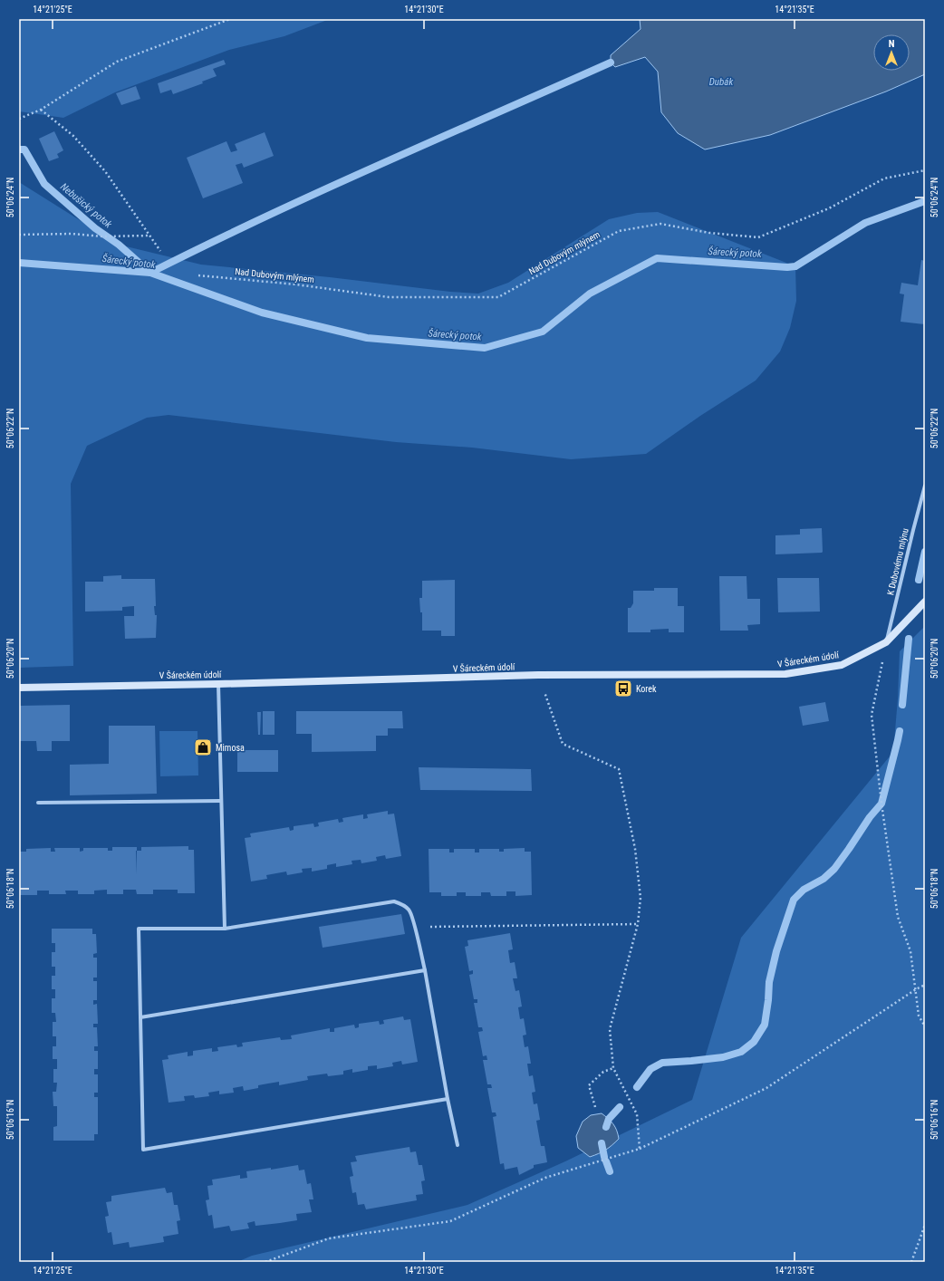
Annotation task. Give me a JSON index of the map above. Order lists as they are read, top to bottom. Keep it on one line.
{"streets":{"street":["K Dubovému mlýnu","V Šáreckém údolí"],"path":["Nad Dubovým mlýnem"]},"crossings":[["K Dubovému mlýnu","V Šáreckém údolí"]],"water":["Dubák","Nebušický potok","Šárecký potok"],"places":{"bus stop":["Korek"],"shop":["Mimosa"]},"north":"top","coordinates":["14°21'25\"E","14°21'30\"E","14°21'35\"E","50°06'24\"N","50°06'22\"N","50°06'20\"N","50°06'18\"N","50°06'16\"N"]}
